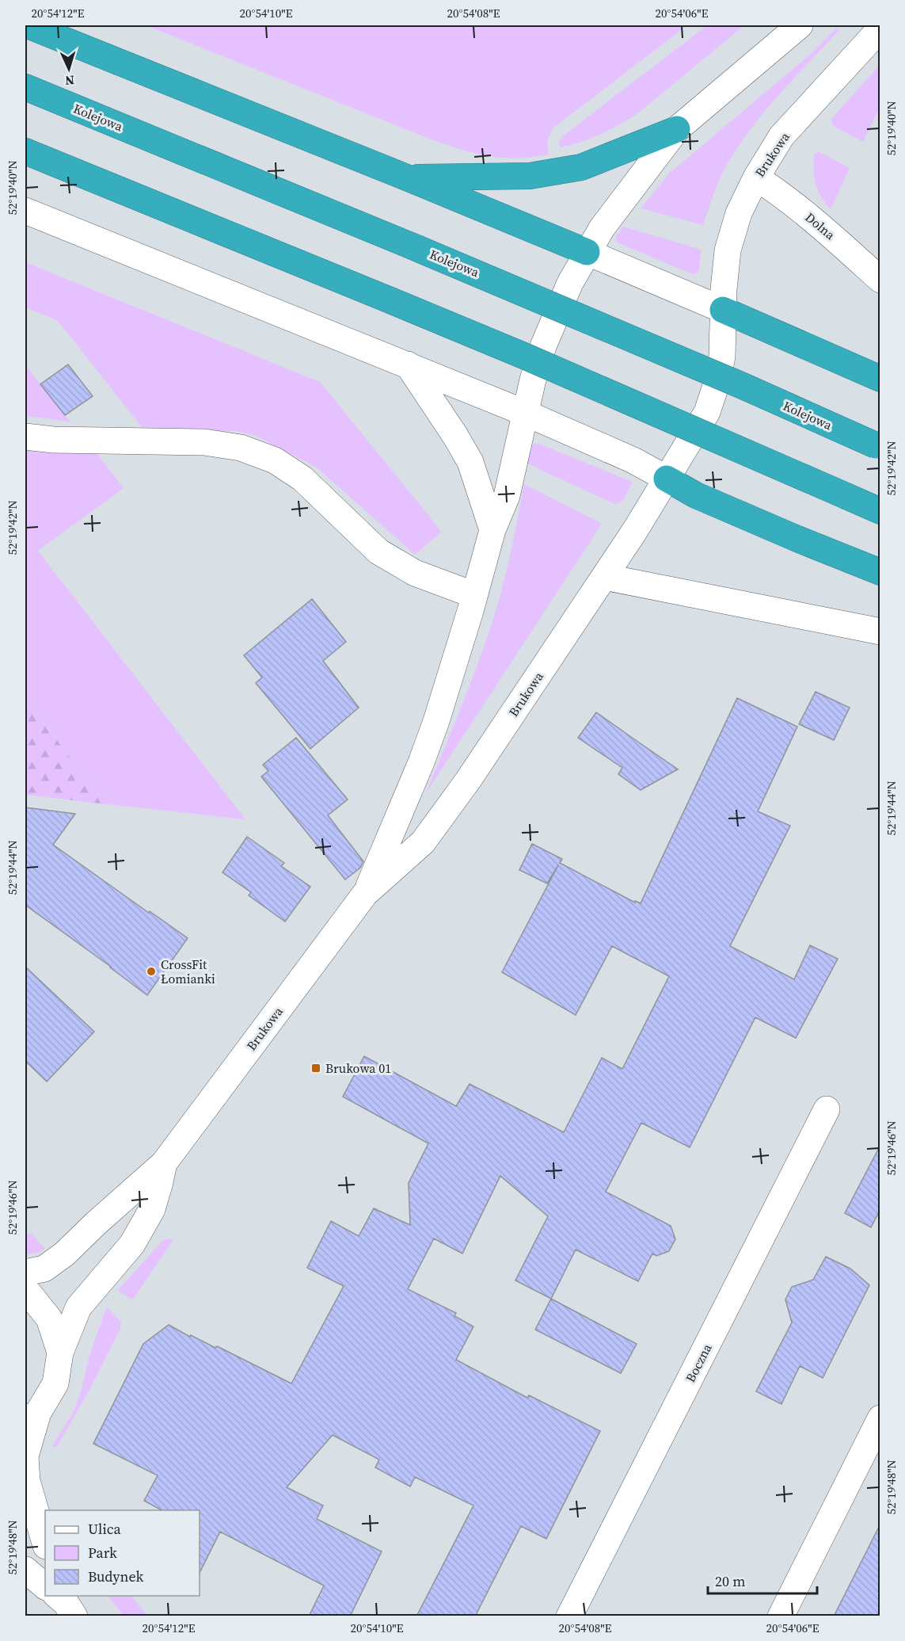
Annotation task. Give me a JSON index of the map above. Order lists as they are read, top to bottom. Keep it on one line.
{"streets":{"highway":["Kolejowa"],"street":["Brukowa","Dolna","Boczna"]},"crossings":[["Brukowa","Dolna"]],"places":{"other":["CrossFit Łomianki"],"transit":["Brukowa 01"]},"legend":["Ulica","Park","Budynek"],"scale_bar":"20 m","north":"bottom","coordinates":["20°54'12\"E","20°54'10\"E","20°54'08\"E","20°54'06\"E","52°19'40\"N","52°19'42\"N","52°19'44\"N","52°19'46\"N","52°19'48\"N"]}
